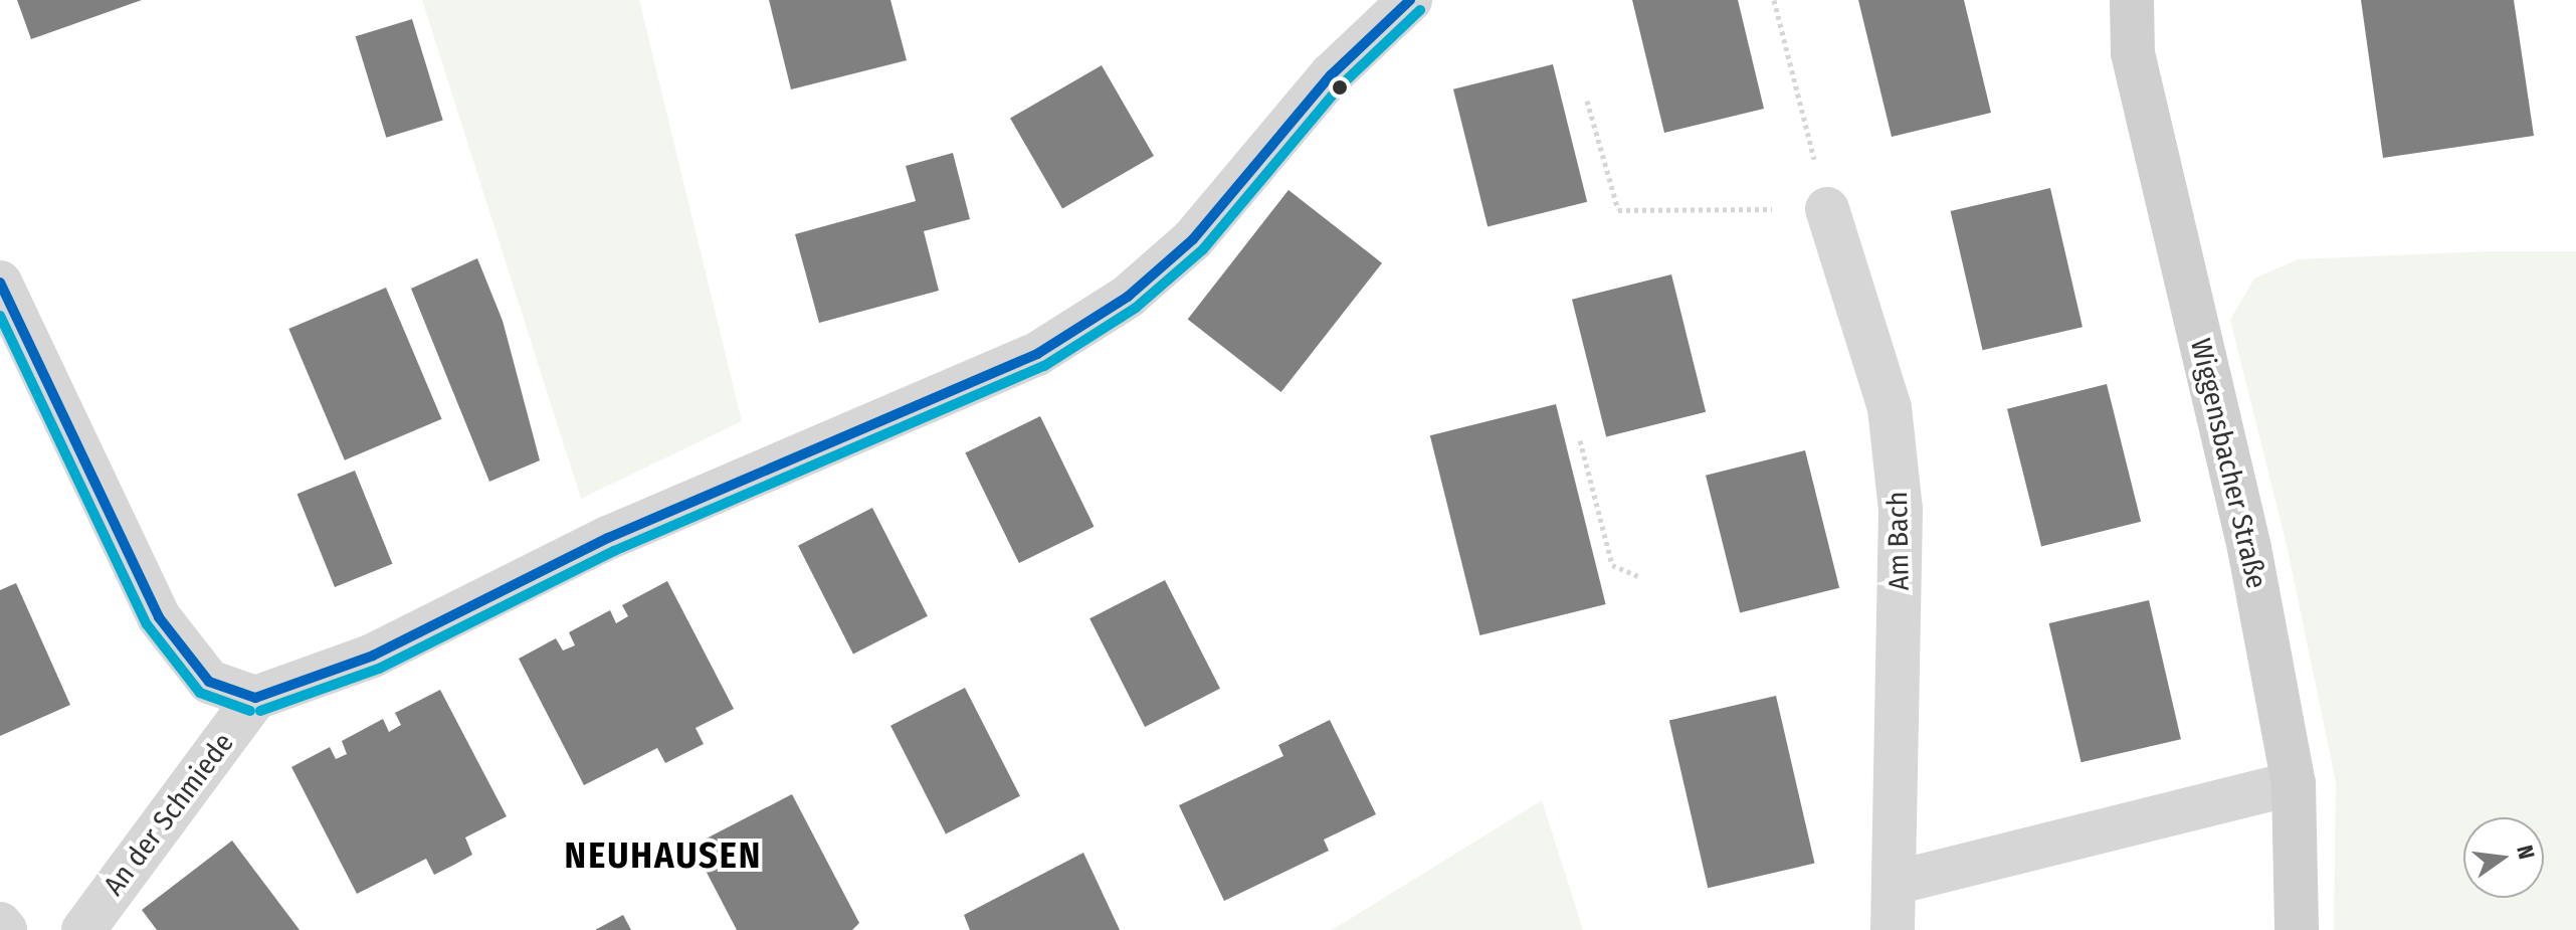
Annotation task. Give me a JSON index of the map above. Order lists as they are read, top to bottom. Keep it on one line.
{"streets":{"street":["Wiggensbacher Straße","Am Bach","An der Schmiede"]},"districts":["NEUHAUSEN"],"north":"right"}
